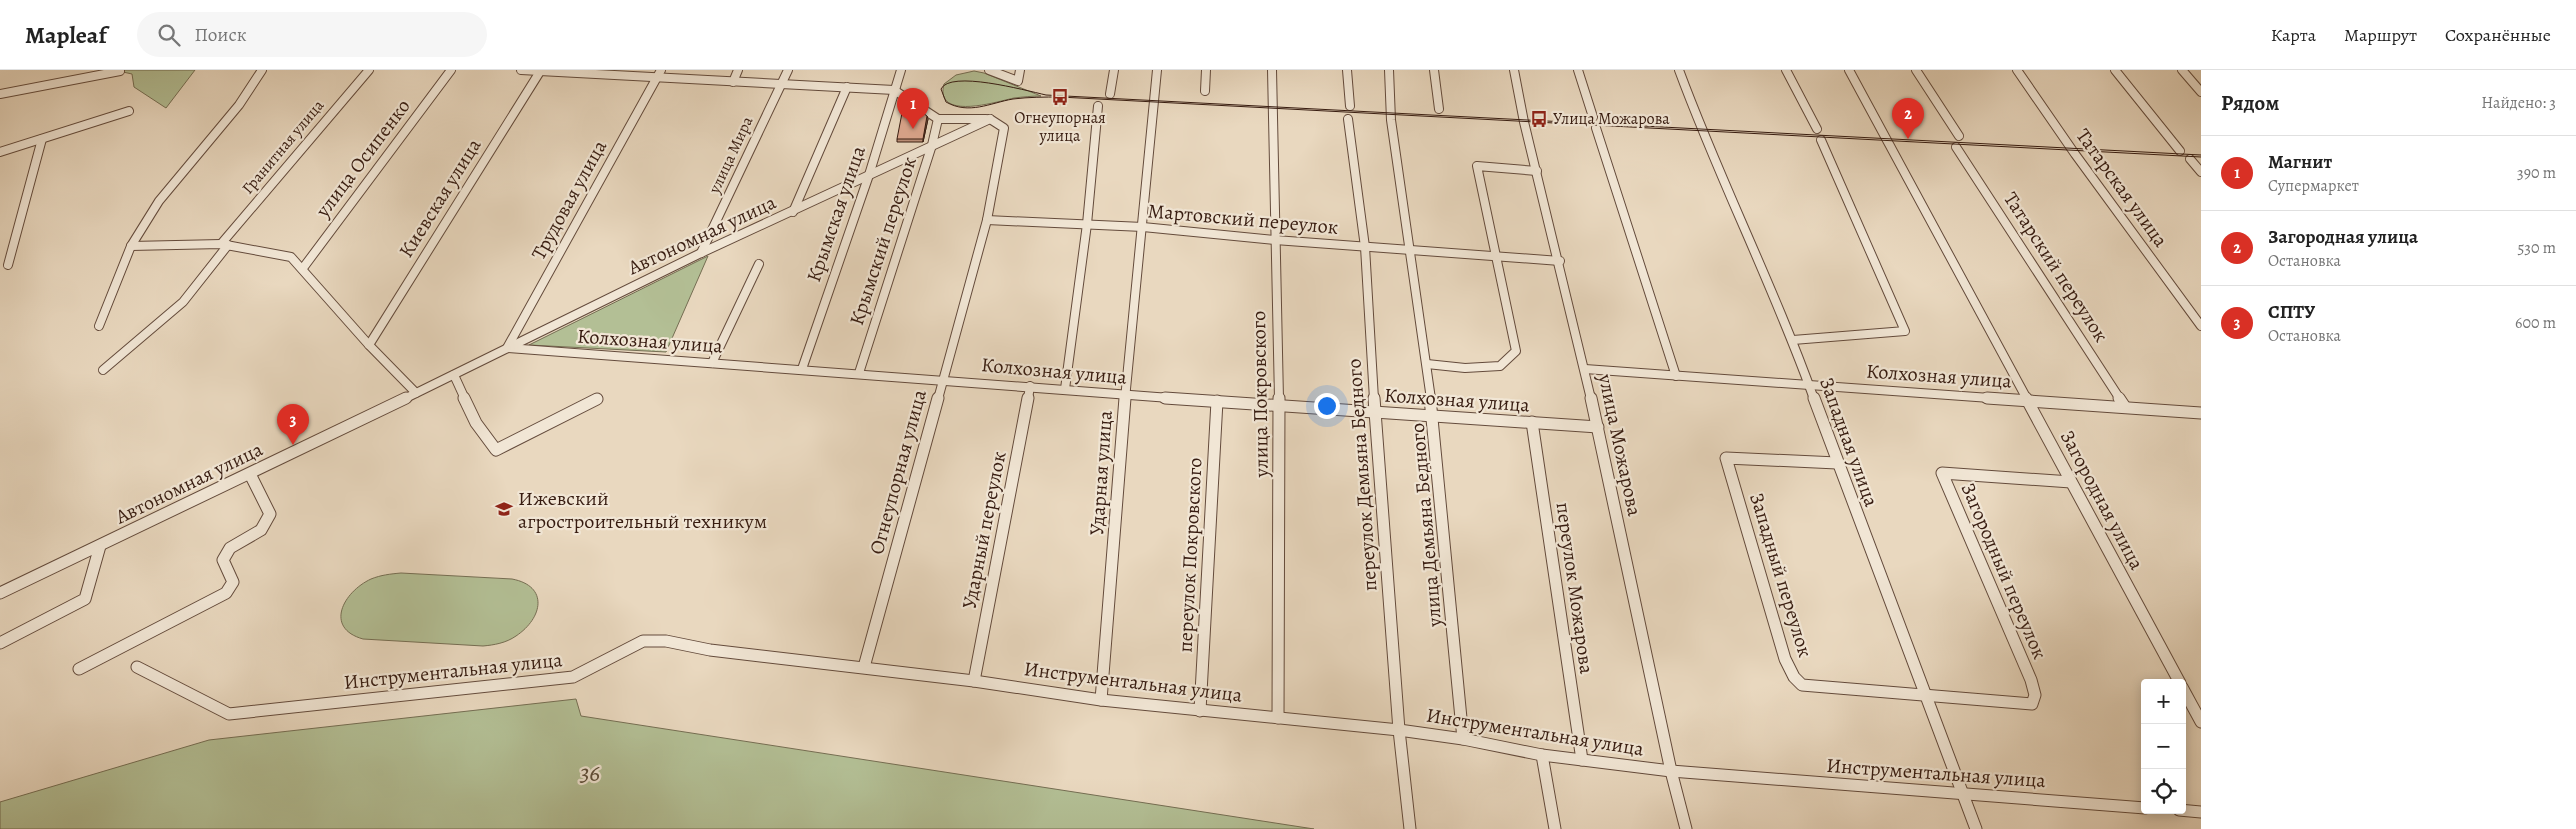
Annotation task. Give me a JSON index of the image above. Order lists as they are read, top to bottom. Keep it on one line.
{"streets":{"street":["Гранитная улица","улица Мира","улица Осипенко","Татарская улица","Киевская улица","Трудовая улица","Крымская улица","Мартовский переулок","Автономная улица","Крымский переулок","Татарский переулок","Колхозная улица","улица Покровского","Западная улица","улица Можарова","Огнеупорная улица","Ударная улица","переулок Демьяна Бедного","Загородная улица","улица Демьяна Бедного","Ударный переулок","переулок Покровского","Загородный переулок","Западный переулок","переулок Можарова","Инструментальная улица"]},"crossings":[["улица Мира","Автономная улица"],["Трудовая улица","Автономная улица"],["Трудовая улица","Колхозная улица"],["Крымская улица","Автономная улица"],["Крымская улица","Колхозная улица"],["Мартовский переулок","улица Покровского"],["Мартовский переулок","улица Можарова"],["Мартовский переулок","Огнеупорная улица"],["Мартовский переулок","Ударная улица"],["Мартовский переулок","переулок Демьяна Бедного"],["Мартовский переулок","улица Демьяна Бедного"],["Автономная улица","Крымский переулок"],["Автономная улица","Колхозная улица"],["Автономная улица","Огнеупорная улица"],["Крымский переулок","Колхозная улица"],["Татарский переулок","Колхозная улица"],["Колхозная улица","улица Покровского"],["Колхозная улица","Западная улица"],["Колхозная улица","улица Можарова"],["Колхозная улица","Огнеупорная улица"],["Колхозная улица","Ударная улица"],["Колхозная улица","переулок Демьяна Бедного"],["Колхозная улица","Загородная улица"],["Колхозная улица","улица Демьяна Бедного"],["Колхозная улица","Ударный переулок"],["Колхозная улица","переулок Покровского"],["Колхозная улица","переулок Можарова"],["улица Покровского","Инструментальная улица"],["Западная улица","Загородный переулок"],["Западная улица","Западный переулок"],["Западная улица","Инструментальная улица"],["улица Можарова","Инструментальная улица"],["Огнеупорная улица","Инструментальная улица"],["Ударная улица","Инструментальная улица"],["переулок Демьяна Бедного","Инструментальная улица"],["Загородная улица","Загородный переулок"],["улица Демьяна Бедного","Инструментальная улица"],["Ударный переулок","Инструментальная улица"],["переулок Покровского","Инструментальная улица"],["Загородный переулок","Западный переулок"],["переулок Можарова","Инструментальная улица"]],"parks":["36"],"places":{"bus stop":["Огнеупорная улица","Улица Можарова"],"school or university":["Ижевский агростроительный техникум"]},"page":{"header":"Mapleaf","search":"Поиск","nav":["Карта","Маршрут","Сохранённые"],"heading":["Рядом","Найдено: 3"],"pins":["1","2","3"],"list":[{"mark":"1","name":"Магнит","note":"Супермаркет","value":"390 m"},{"mark":"2","name":"Загородная улица","note":"Остановка","value":"530 m"},{"mark":"3","name":"СПТУ","note":"Остановка","value":"600 m"}],"map_buttons":["+","−"]}}
